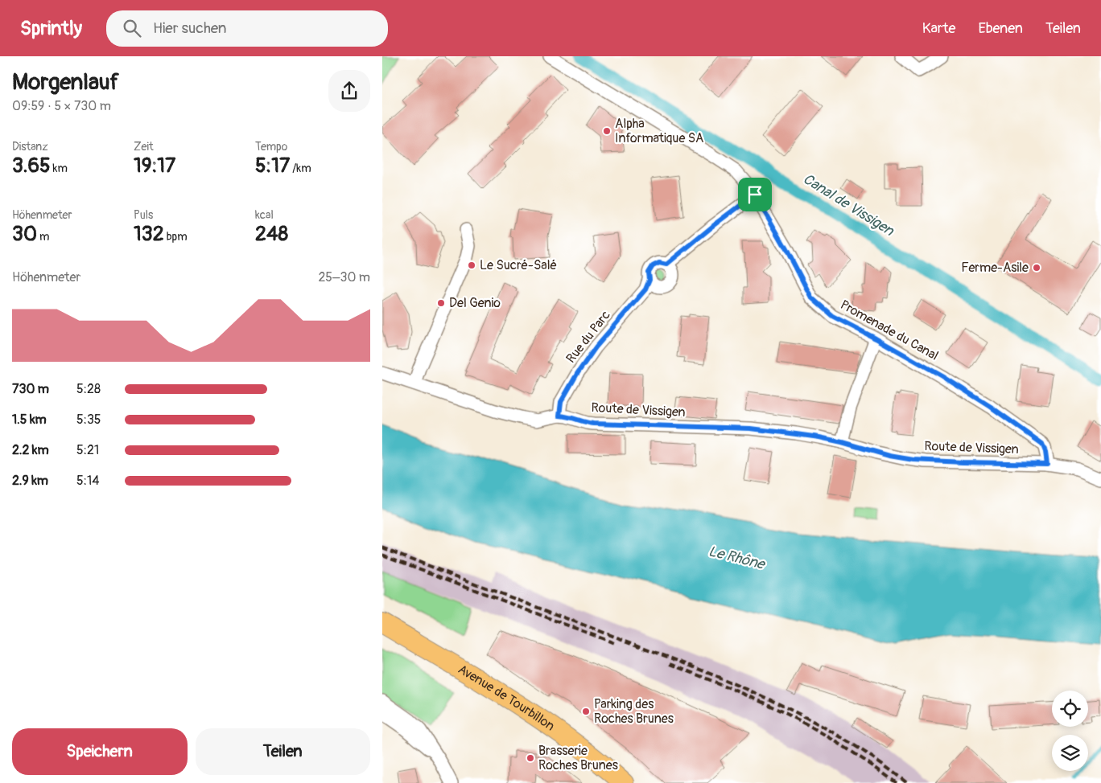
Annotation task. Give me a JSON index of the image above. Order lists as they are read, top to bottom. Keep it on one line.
{"streets":{"main road":["Avenue de Tourbillon"],"street":["Promenade du Canal","Rue du Parc","Route de Vissigen"]},"crossings":[["Promenade du Canal","Rue du Parc"],["Promenade du Canal","Route de Vissigen"],["Rue du Parc","Route de Vissigen"]],"water":["Canal de Vissigen","Le Rhône"],"places":["Alpha Informatique SA","Le Sucré-Salé","Ferme-Asile","Del Genio","Parking des Roches Brunes","Brasserie Roches Brunes"],"page":{"header":"Sprintly","search":"Hier suchen","nav":["Karte","Ebenen","Teilen"],"heading":["Morgenlauf","09:59 · 5 × 730 m"],"stats":[["Distanz","3.65 km"],["Zeit","19:17"],["Tempo","5:17 /km"],["Höhenmeter","30 m"],["Puls","132 bpm"],["kcal","248"]],"chart":["Höhenmeter","25–30 m"],"list":[{"name":"730 m","note":"5:28"},{"name":"1.5 km","note":"5:35"},{"name":"2.2 km","note":"5:21"},{"name":"2.9 km","note":"5:14"}],"buttons":["Speichern","Teilen"]}}
